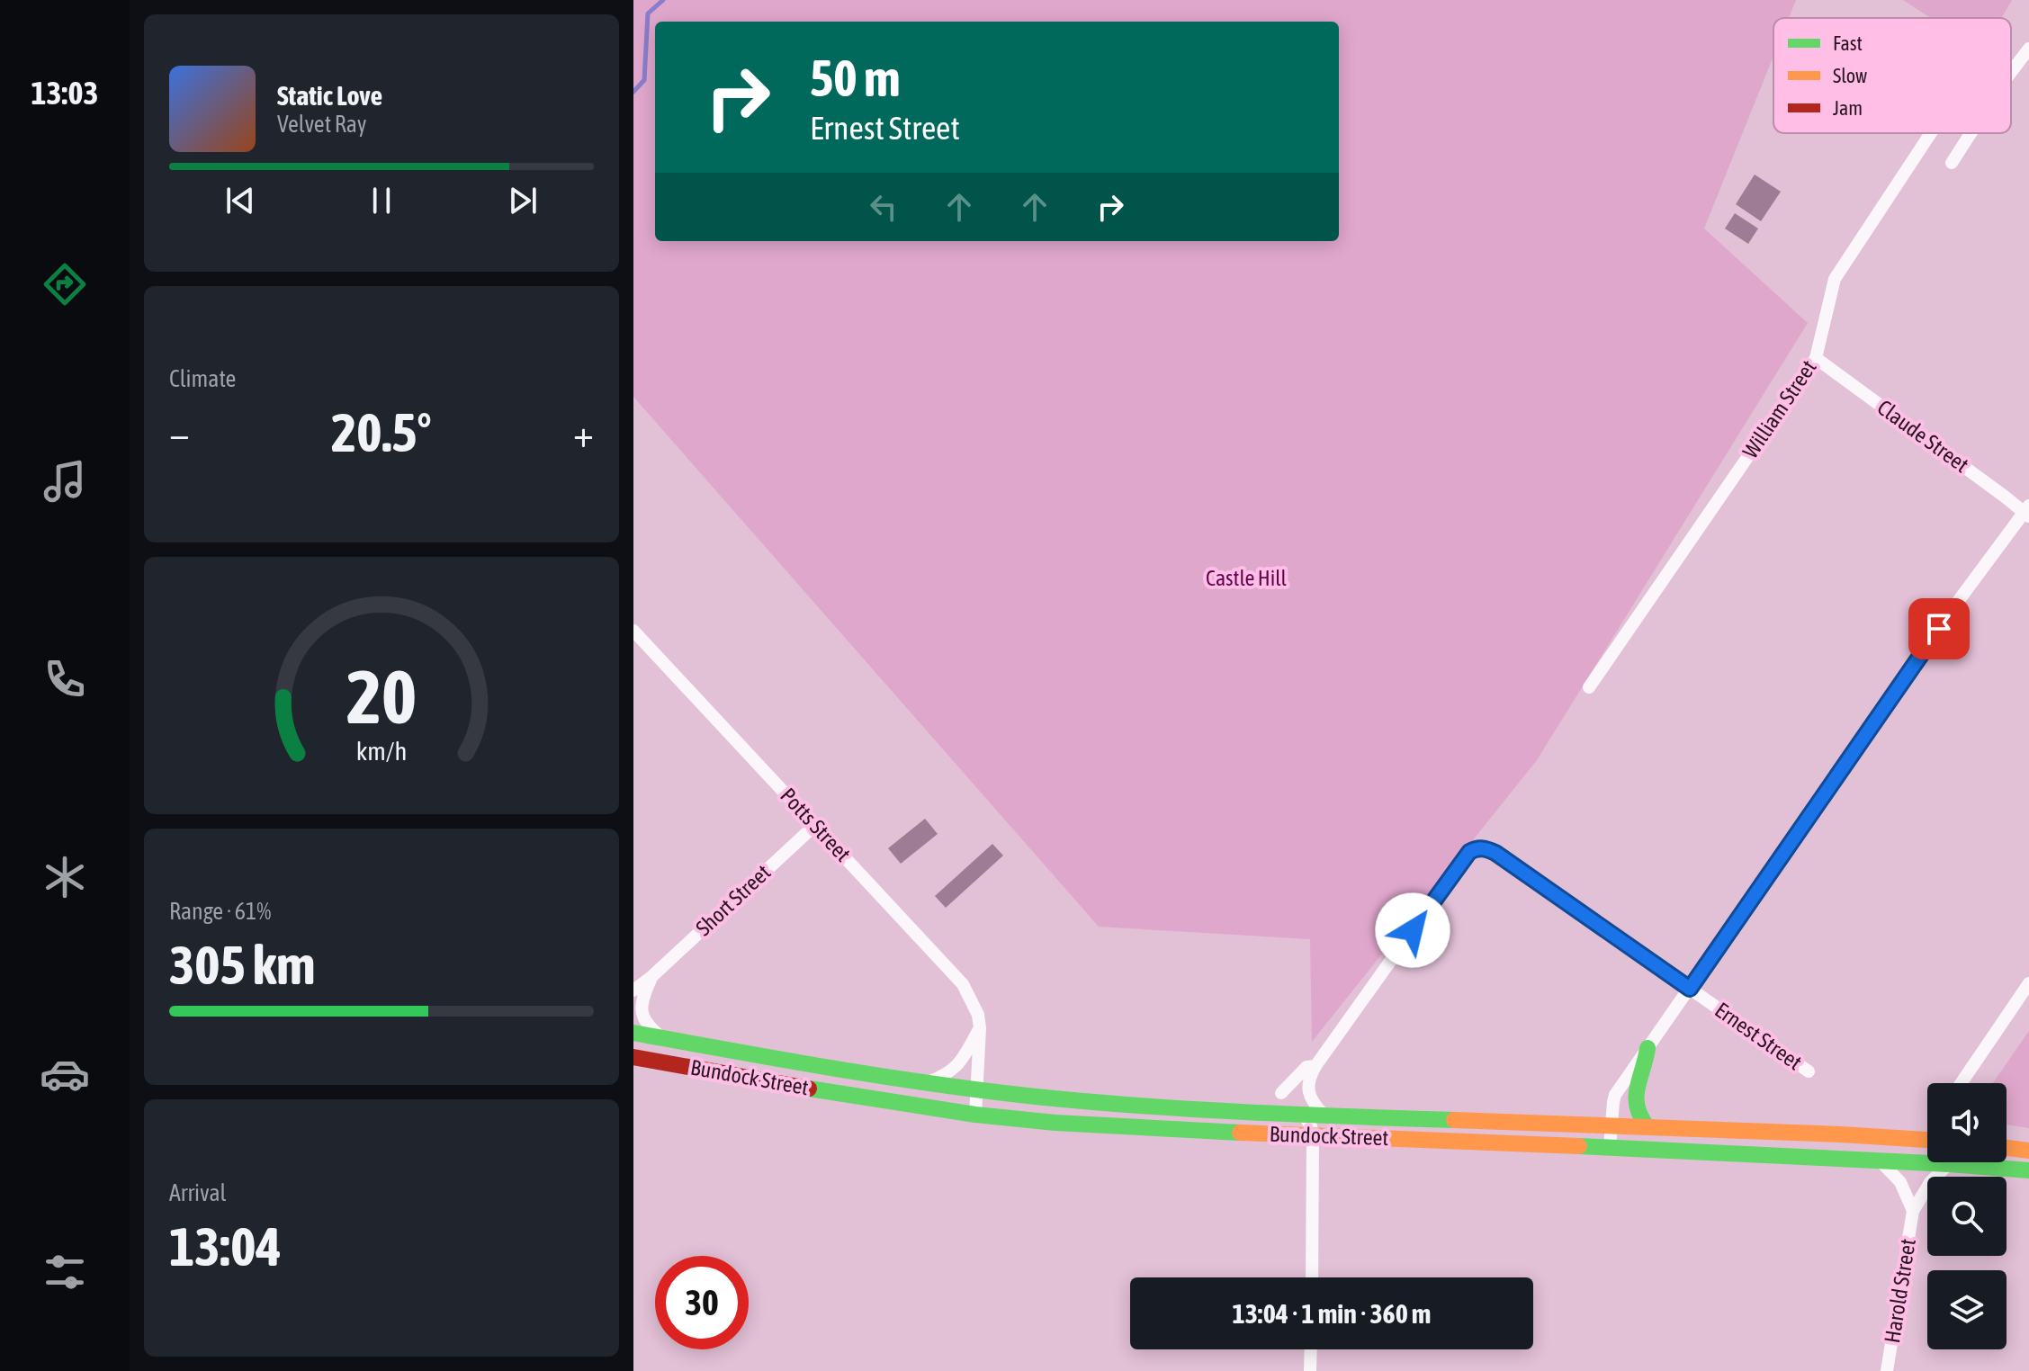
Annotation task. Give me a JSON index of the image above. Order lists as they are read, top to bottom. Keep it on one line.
{"streets":{"main road":["Bundock Street"],"street":["William Street","Claude Street","Potts Street","Short Street","Ernest Street","Harold Street"]},"crossings":[["William Street","Claude Street"],["Potts Street","Short Street"],["Potts Street","Bundock Street"],["Short Street","Bundock Street"],["Bundock Street","Harold Street"]],"parks":["Castle Hill"],"legend":["Fast","Slow","Jam"],"page":{"tabs":"13:03","turn":["50 m","Ernest Street"],"song":["Static Love","Velvet Ray"],"tile":["Climate",["Range · 61%","305 km"],["Arrival","13:04"]],"heat":["−","20.5°","+"],"limit":"30","trip":"13:04 · 1 min · 360 m","gauge":["20","km/h"]}}
